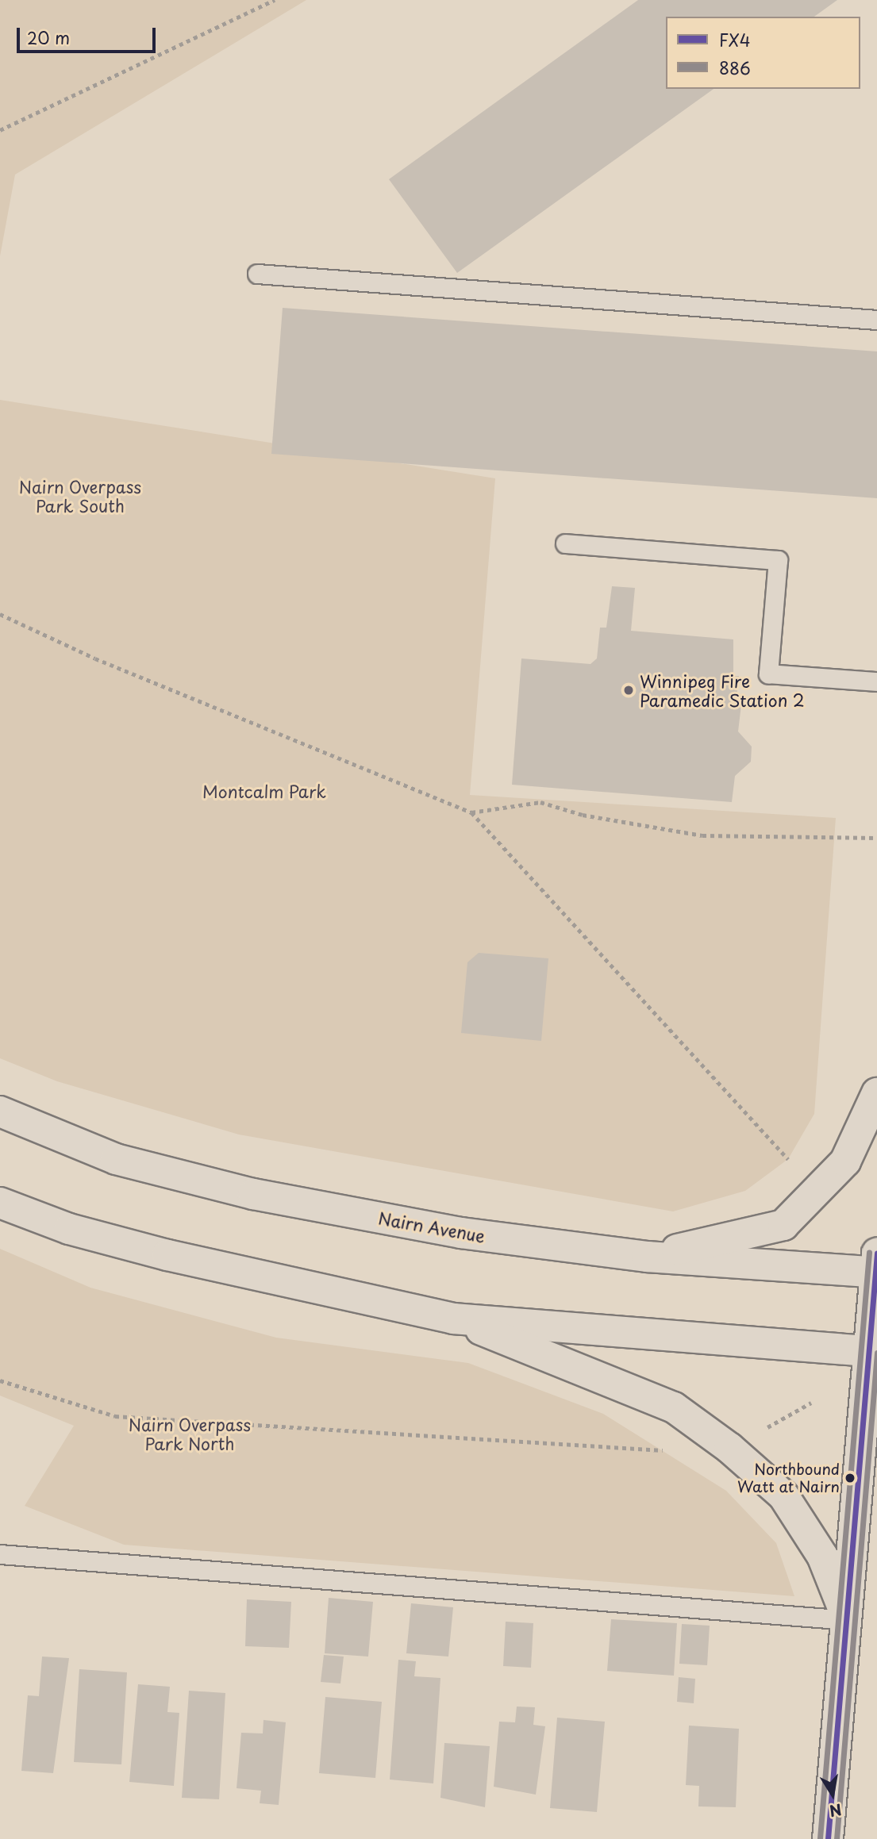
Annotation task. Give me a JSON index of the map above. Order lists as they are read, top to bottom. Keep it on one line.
{"streets":{"main road":["Nairn Avenue"]},"parks":["Nairn Overpass Park South","Montcalm Park","Nairn Overpass Park North"],"places":["Winnipeg Fire Paramedic Station 2","Northbound Watt at Nairn"],"lines":["transit line FX4","transit line 886"],"legend":["FX4","886"],"scale_bar":"20 m","north":"bottom"}
